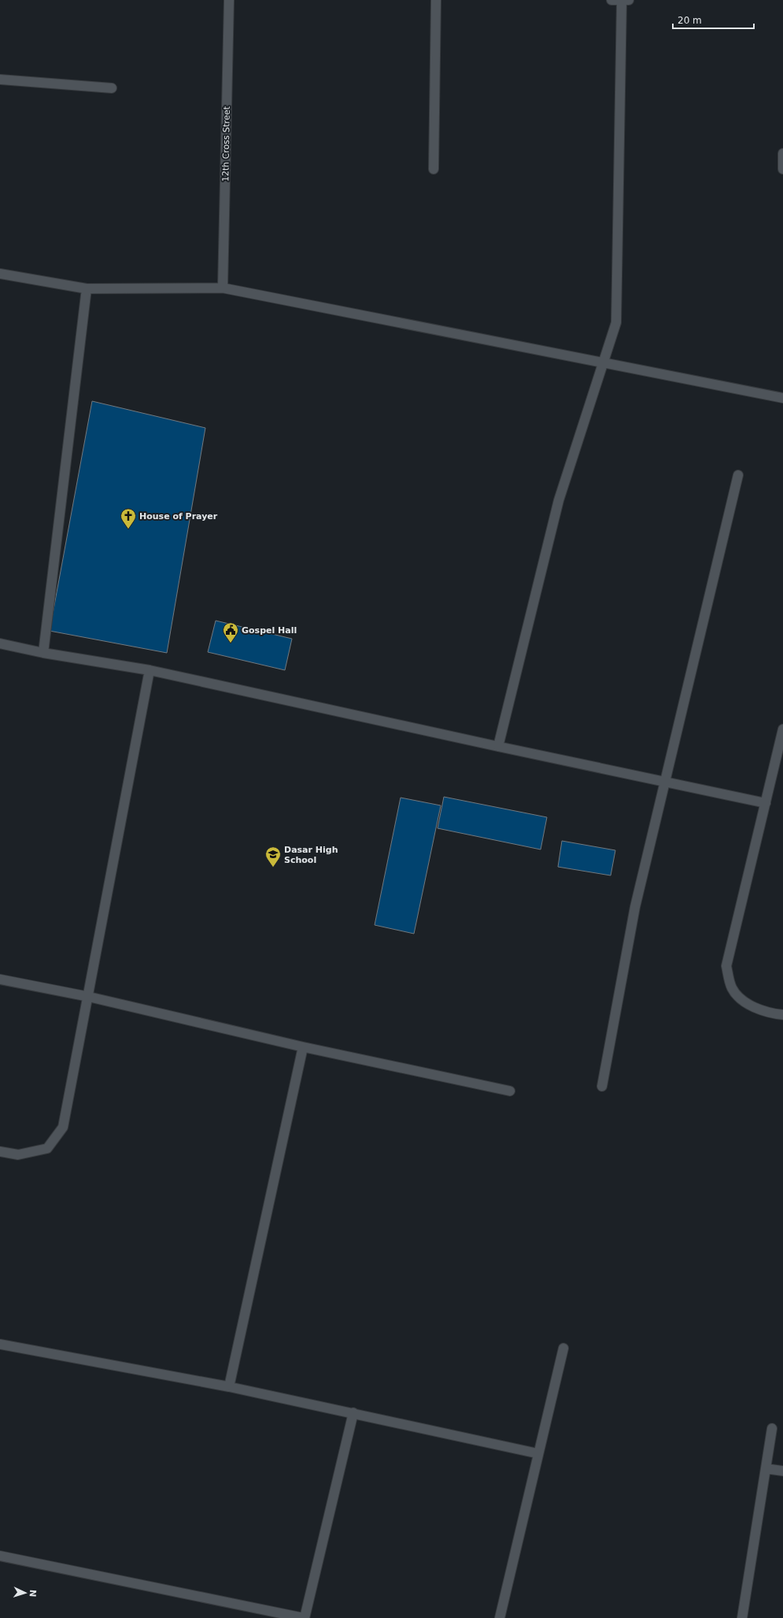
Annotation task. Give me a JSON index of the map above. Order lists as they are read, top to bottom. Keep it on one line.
{"streets":{"street":["12th Cross Street"]},"places":{"church":["House of Prayer"],"public building":["Gospel Hall"],"school or university":["Dasar High School"]},"scale_bar":"20 m","north":"right"}
